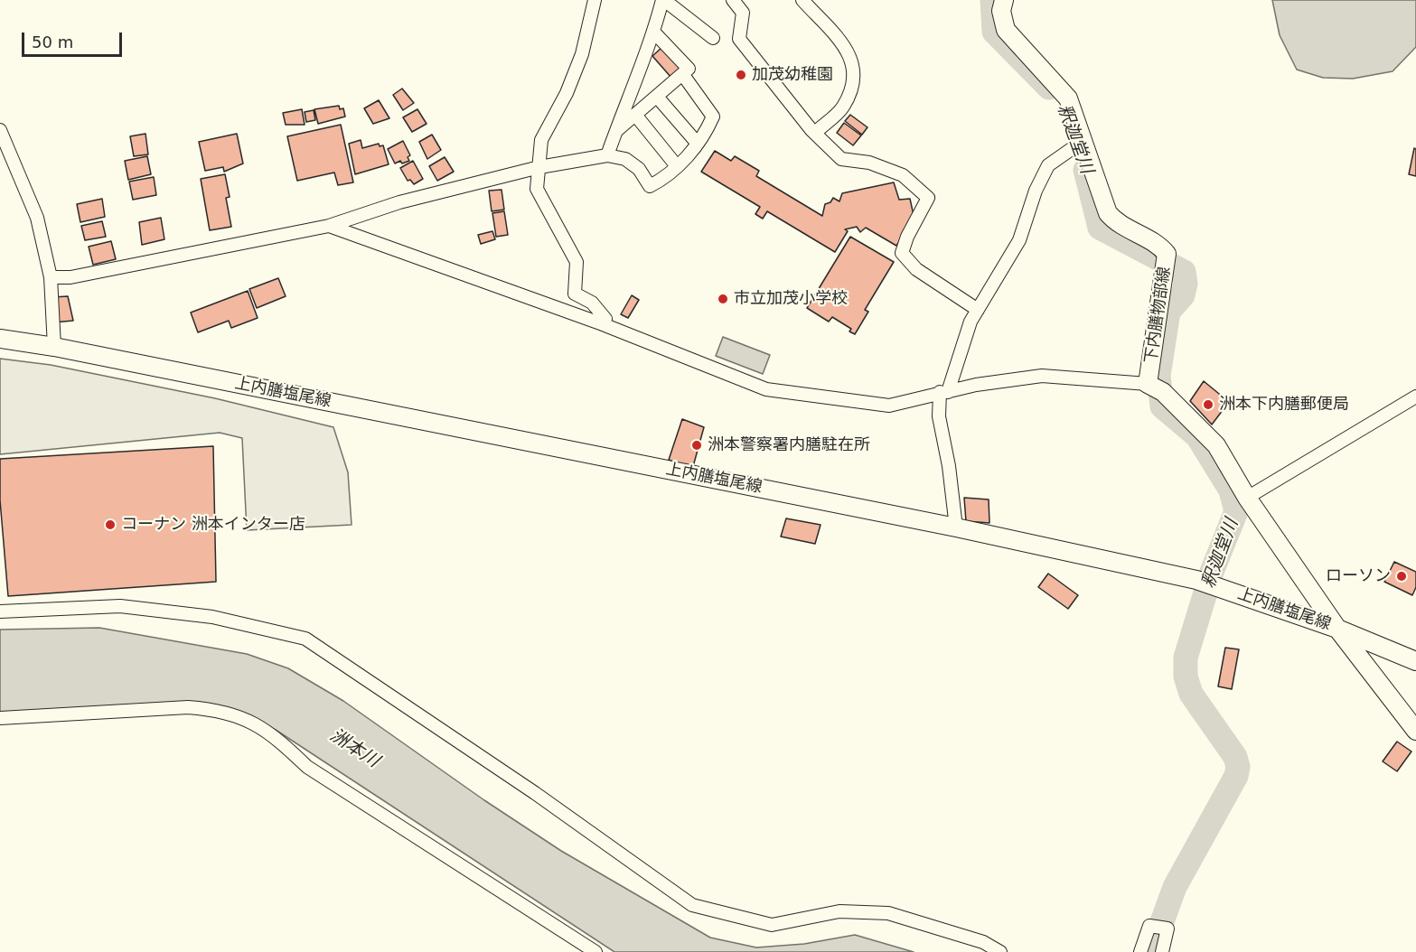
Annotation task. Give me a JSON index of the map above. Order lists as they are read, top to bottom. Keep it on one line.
{"streets":{"main road":["下内膳物部線","上内膳塩尾線"]},"water":["釈迦堂川","洲本川"],"places":["加茂幼稚園","市立加茂小学校","洲本下内膳郵便局","洲本警察署内膳駐在所","コーナン 洲本インター店","ローソン"],"scale_bar":"50 m"}
